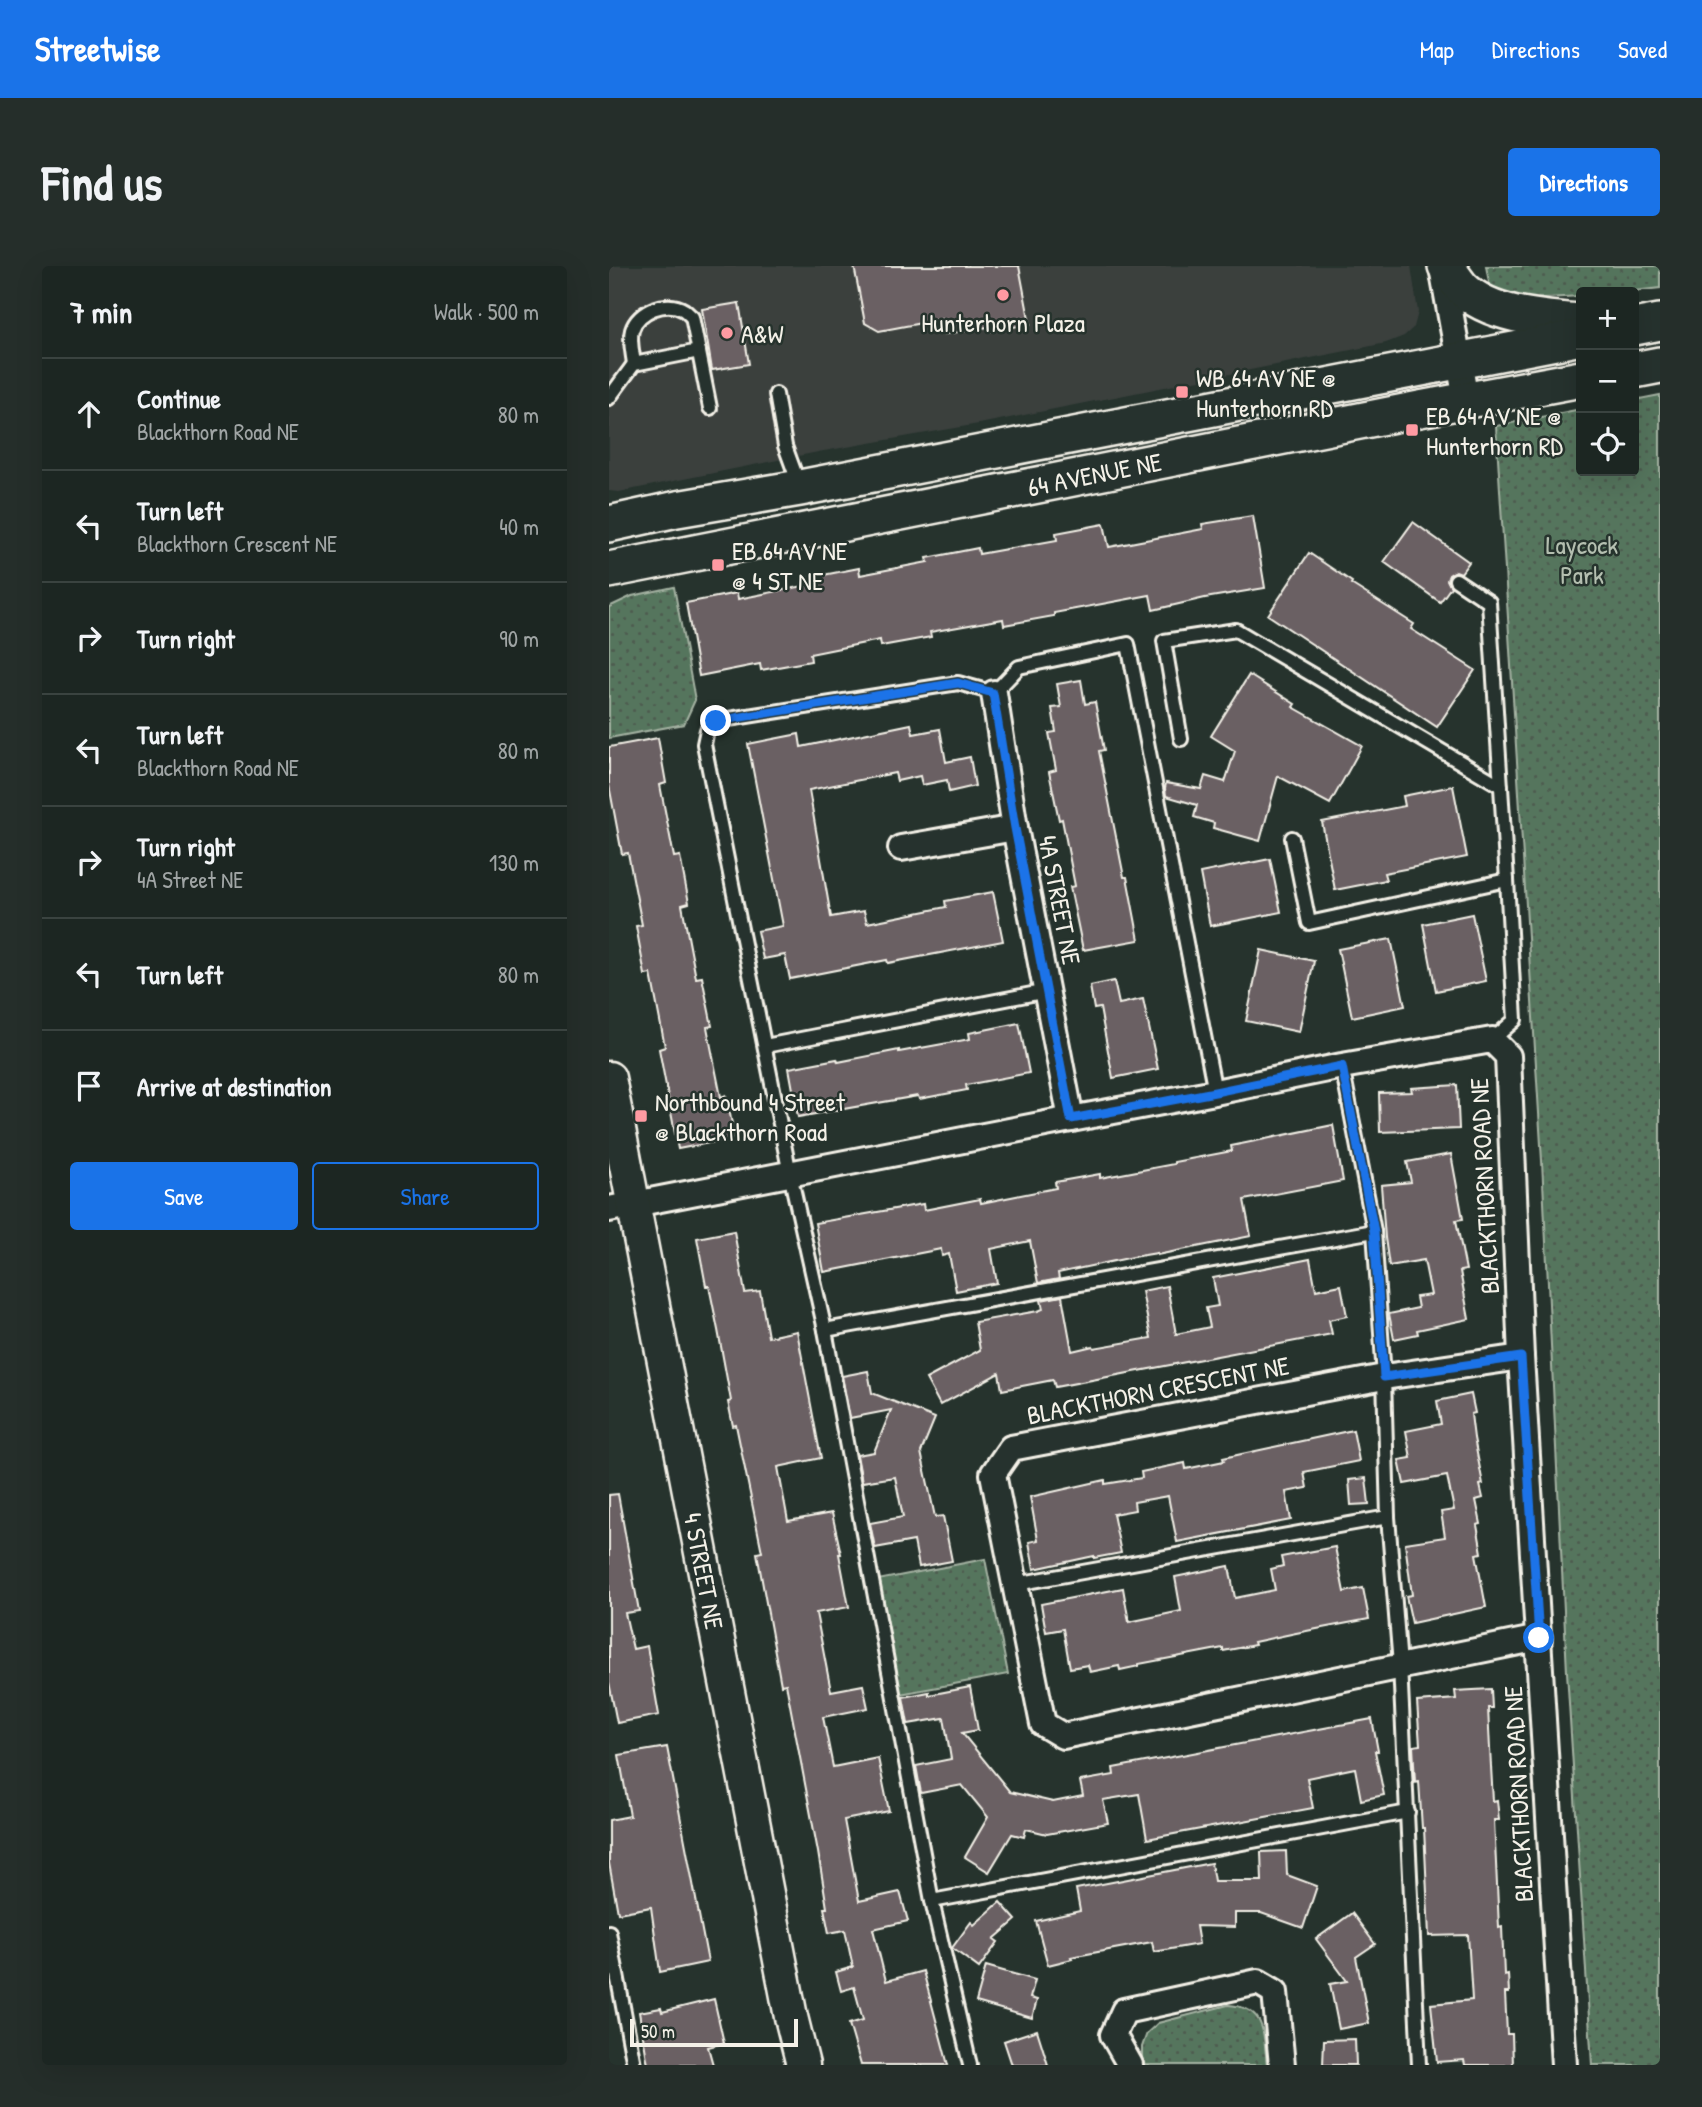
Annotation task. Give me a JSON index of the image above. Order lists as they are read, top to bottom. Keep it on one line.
{"streets":{"main road":["64 AVENUE NE"],"street":["4A STREET NE","BLACKTHORN ROAD NE","BLACKTHORN CRESCENT NE","4 STREET NE"]},"crossings":[["4A STREET NE","BLACKTHORN ROAD NE"],["BLACKTHORN ROAD NE","BLACKTHORN CRESCENT NE"],["BLACKTHORN ROAD NE","4 STREET NE"]],"parks":["Laycock Park"],"places":{"other":["Hunterhorn Plaza","A&W"],"transit":["WB 64 AV NE @ Hunterhorn RD","EB 64 AV NE @ Hunterhorn RD","EB 64 AV NE @ 4 ST NE","Northbound 4 Street @ Blackthorn Road"]},"scale_bar":"50 m","page":{"header":"Streetwise","nav":["Map","Directions","Saved"],"buttons":["Directions",["Save","Share"]],"title":"Find us","heading":["7 min","Walk · 500 m"],"map_buttons":["+","−"],"list":[["Continue","Blackthorn Road NE","80 m"],["Turn left","Blackthorn Crescent NE","40 m"],["Turn right","90 m"],["Turn left","Blackthorn Road NE","80 m"],["Turn right","4A Street NE","130 m"],["Turn left","80 m"],"Arrive at destination"],"scale":"50 m"}}
